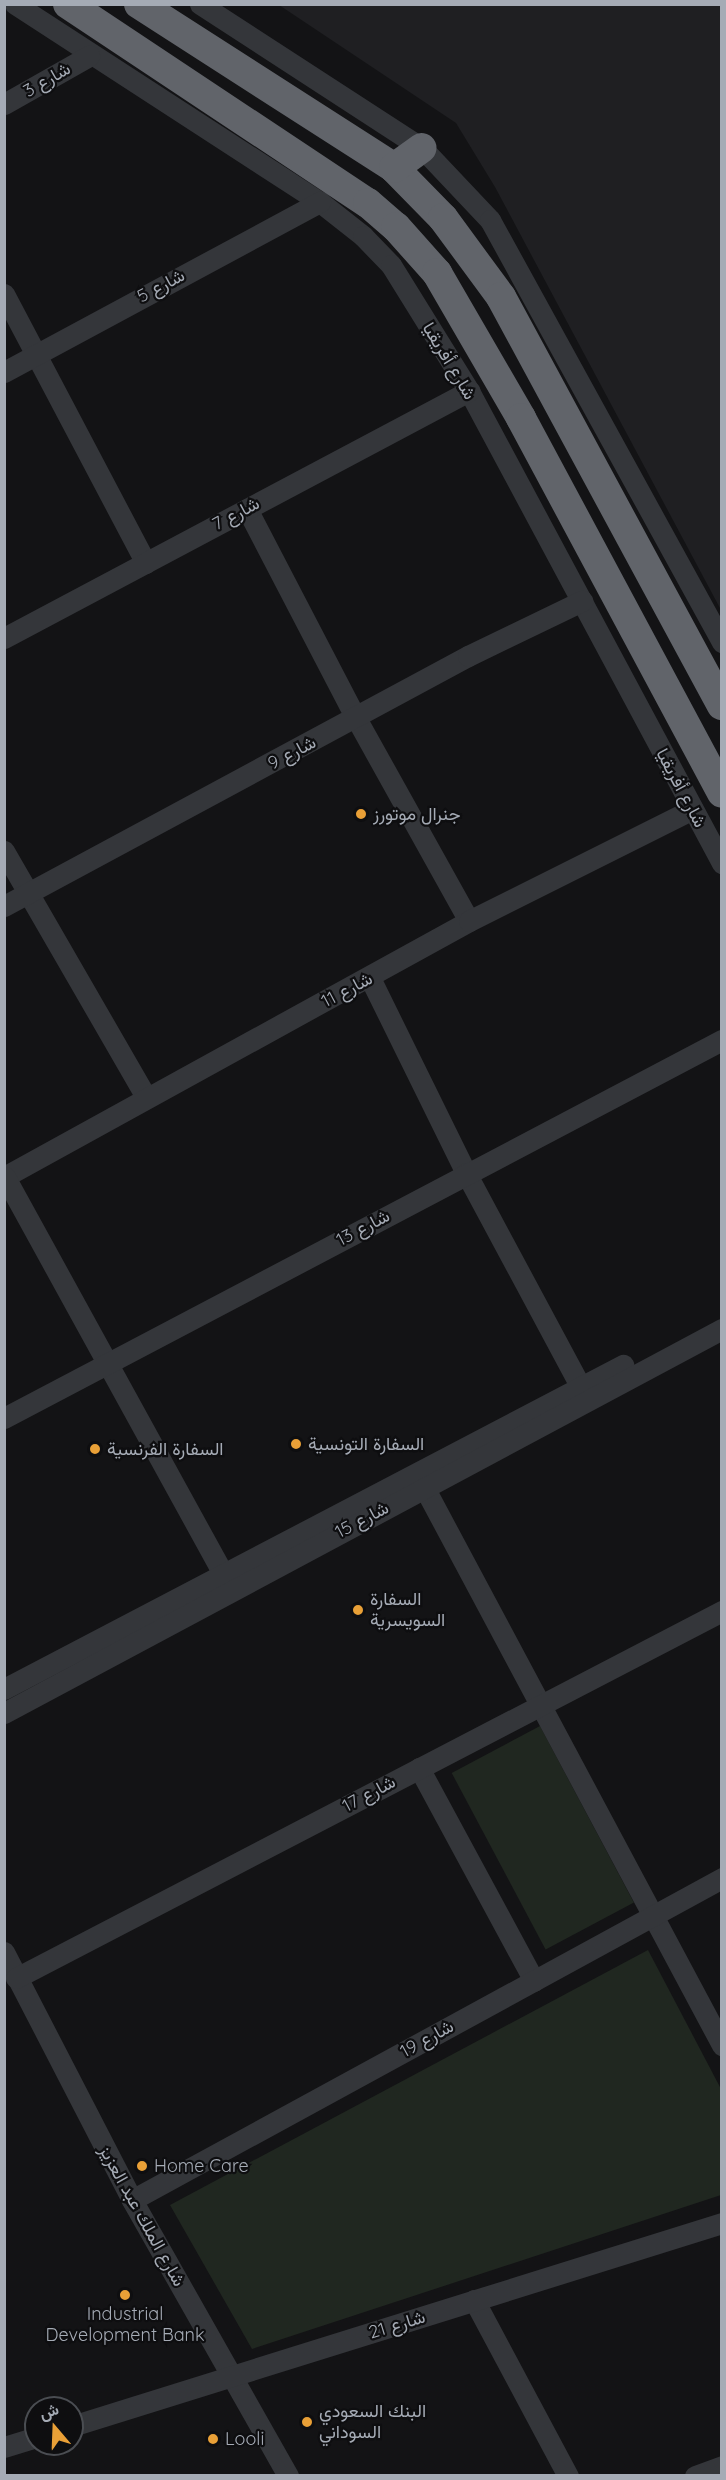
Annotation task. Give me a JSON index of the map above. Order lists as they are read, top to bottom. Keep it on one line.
{"streets":{"highway":["شارع أفريقيا"],"street":["شارع 3","شارع 5","شارع 7","شارع 9","شارع 11","شارع 13","شارع 15","شارع 17","شارع 19","شارع الملك عبد العزيز","شارع 21"]},"crossings":[["شارع 3","شارع أفريقيا"],["شارع 5","شارع أفريقيا"],["شارع أفريقيا","شارع 7"],["شارع أفريقيا","شارع 9"],["شارع أفريقيا","شارع 11"],["شارع 17","شارع الملك عبد العزيز"],["شارع 19","شارع الملك عبد العزيز"],["شارع الملك عبد العزيز","شارع 21"]],"places":["جنرال موتورز","السفارة التونسية","السفارة الفرنسية","السفارة السويسرية","Home Care","Industrial Development Bank","البنك السعودي السوداني","Looli"],"north":"top"}
